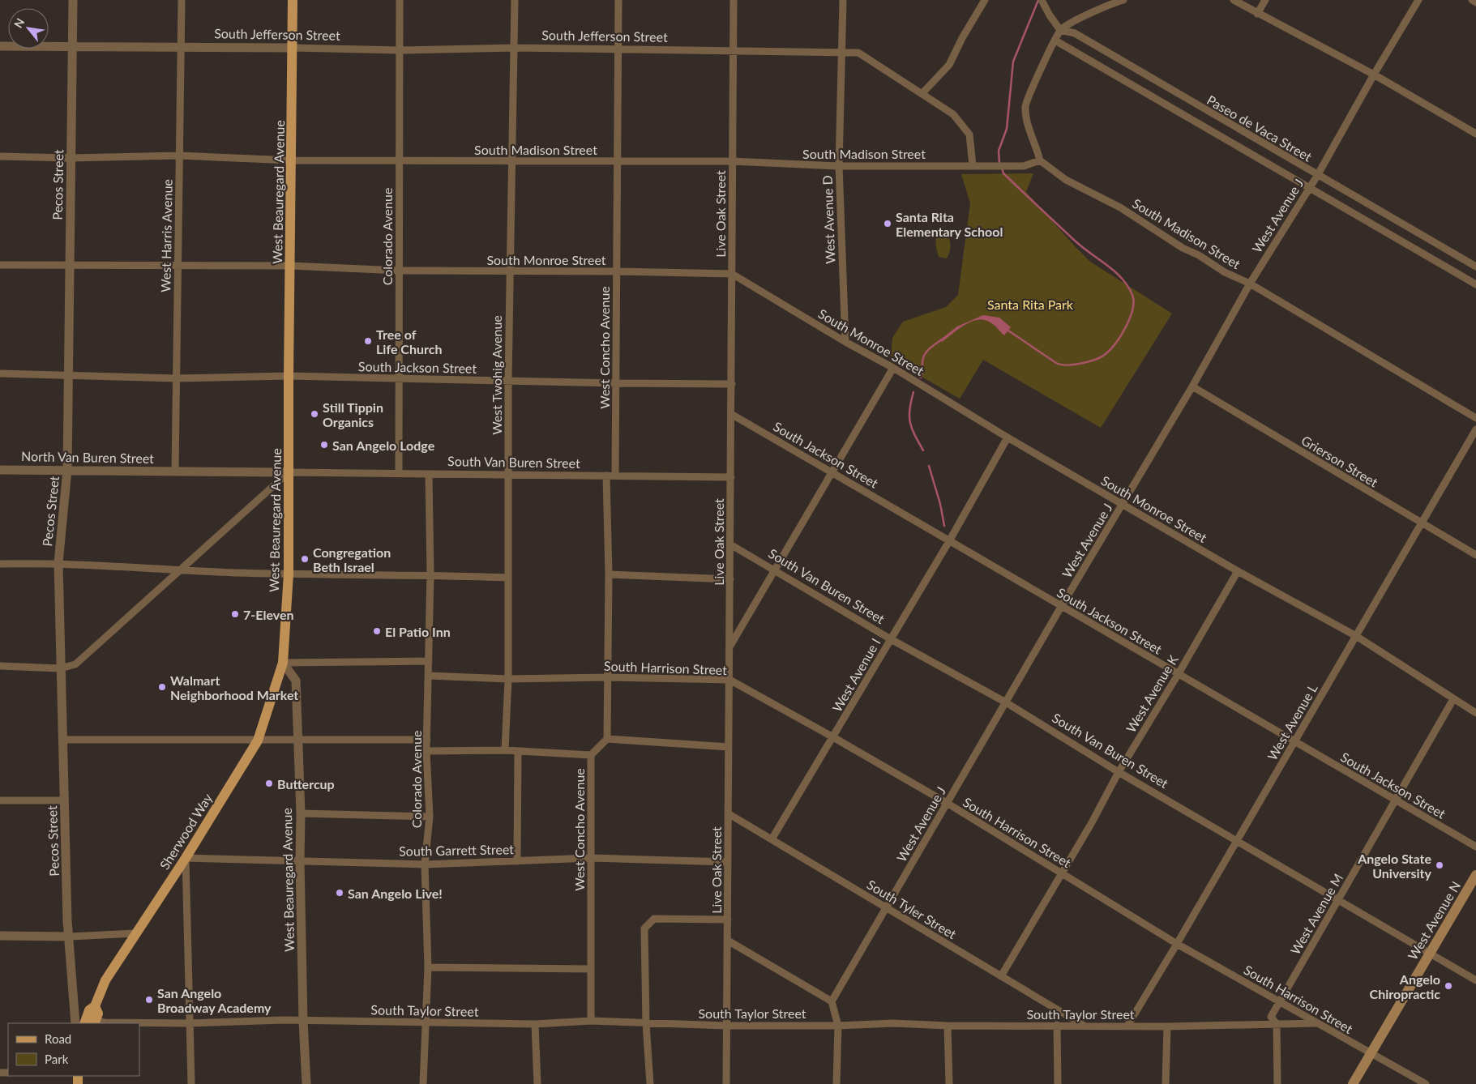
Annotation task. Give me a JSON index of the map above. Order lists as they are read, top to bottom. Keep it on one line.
{"streets":{"main road":["West Beauregard Avenue","Sherwood Way","West Avenue N"],"street":["South Jefferson Street","Paseo de Vaca Street","South Madison Street","Pecos Street","Live Oak Street","West Avenue J","West Avenue D","West Harris Avenue","Colorado Avenue","South Monroe Street","West Concho Avenue","South Jackson Street","West Twohig Avenue","North Van Buren Street","Grierson Street","South Van Buren Street","South Harrison Street","West Avenue I","West Avenue K","West Avenue L","South Garrett Street","South Tyler Street","West Avenue M","South Taylor Street"]},"crossings":[["South Jefferson Street","South Madison Street"],["South Jefferson Street","Pecos Street"],["South Jefferson Street","West Beauregard Avenue"],["South Jefferson Street","Live Oak Street"],["South Jefferson Street","West Avenue D"],["South Jefferson Street","West Harris Avenue"],["South Jefferson Street","Colorado Avenue"],["South Jefferson Street","West Concho Avenue"],["South Jefferson Street","West Twohig Avenue"],["Paseo de Vaca Street","West Avenue J"],["South Madison Street","Pecos Street"],["South Madison Street","West Beauregard Avenue"],["South Madison Street","Live Oak Street"],["South Madison Street","West Avenue J"],["South Madison Street","West Avenue D"],["South Madison Street","West Harris Avenue"],["South Madison Street","Colorado Avenue"],["South Madison Street","West Concho Avenue"],["South Madison Street","West Twohig Avenue"],["Pecos Street","South Monroe Street"],["Pecos Street","South Jackson Street"],["Pecos Street","North Van Buren Street"],["West Beauregard Avenue","South Monroe Street"],["West Beauregard Avenue","South Jackson Street"],["West Beauregard Avenue","South Van Buren Street"],["West Beauregard Avenue","Sherwood Way"],["West Beauregard Avenue","South Garrett Street"],["West Beauregard Avenue","South Taylor Street"],["Live Oak Street","South Monroe Street"],["Live Oak Street","South Jackson Street"],["Live Oak Street","South Van Buren Street"],["Live Oak Street","South Harrison Street"],["Live Oak Street","South Garrett Street"],["Live Oak Street","South Tyler Street"],["Live Oak Street","South Taylor Street"],["West Avenue J","South Monroe Street"],["West Avenue J","South Jackson Street"],["West Avenue J","Grierson Street"],["West Avenue J","South Van Buren Street"],["West Avenue J","South Harrison Street"],["West Avenue J","South Tyler Street"],["West Avenue D","South Monroe Street"],["West Harris Avenue","South Monroe Street"],["West Harris Avenue","South Jackson Street"],["West Harris Avenue","North Van Buren Street"],["West Harris Avenue","South Van Buren Street"],["Colorado Avenue","South Monroe Street"],["Colorado Avenue","South Jackson Street"],["Colorado Avenue","South Van Buren Street"],["Colorado Avenue","South Harrison Street"],["Colorado Avenue","South Garrett Street"],["Colorado Avenue","South Taylor Street"],["South Monroe Street","West Concho Avenue"],["South Monroe Street","West Twohig Avenue"],["South Monroe Street","West Avenue I"],["South Monroe Street","West Avenue K"],["South Monroe Street","West Avenue L"],["South Monroe Street","West Avenue M"],["West Concho Avenue","South Jackson Street"],["West Concho Avenue","South Van Buren Street"],["West Concho Avenue","South Garrett Street"],["West Concho Avenue","South Taylor Street"],["South Jackson Street","West Twohig Avenue"],["South Jackson Street","West Avenue I"],["South Jackson Street","West Avenue K"],["South Jackson Street","West Avenue L"],["South Jackson Street","West Avenue M"],["West Twohig Avenue","South Van Buren Street"],["West Twohig Avenue","South Harrison Street"],["North Van Buren Street","South Van Buren Street"],["Grierson Street","West Avenue L"],["South Van Buren Street","West Avenue I"],["South Van Buren Street","West Avenue K"],["South Van Buren Street","West Avenue L"],["South Van Buren Street","West Avenue M"],["South Van Buren Street","West Avenue N"],["South Harrison Street","West Avenue I"],["South Harrison Street","West Avenue K"],["South Harrison Street","West Avenue L"],["South Harrison Street","West Avenue M"],["South Harrison Street","West Avenue N"],["South Harrison Street","South Taylor Street"],["West Avenue I","South Tyler Street"],["West Avenue K","South Tyler Street"],["West Avenue L","South Taylor Street"],["Sherwood Way","South Garrett Street"],["Sherwood Way","South Taylor Street"],["South Tyler Street","South Taylor Street"],["West Avenue M","South Taylor Street"]],"parks":["Santa Rita Park"],"places":["Santa Rita Elementary School","Tree of Life Church","Still Tippin Organics","San Angelo Lodge","Congregation Beth Israel","7-Eleven","El Patio Inn","Walmart Neighborhood Market","Buttercup","Angelo State University","San Angelo Live!","Angelo Chiropractic","San Angelo Broadway Academy"],"legend":["Road","Park"],"north":"top left"}
